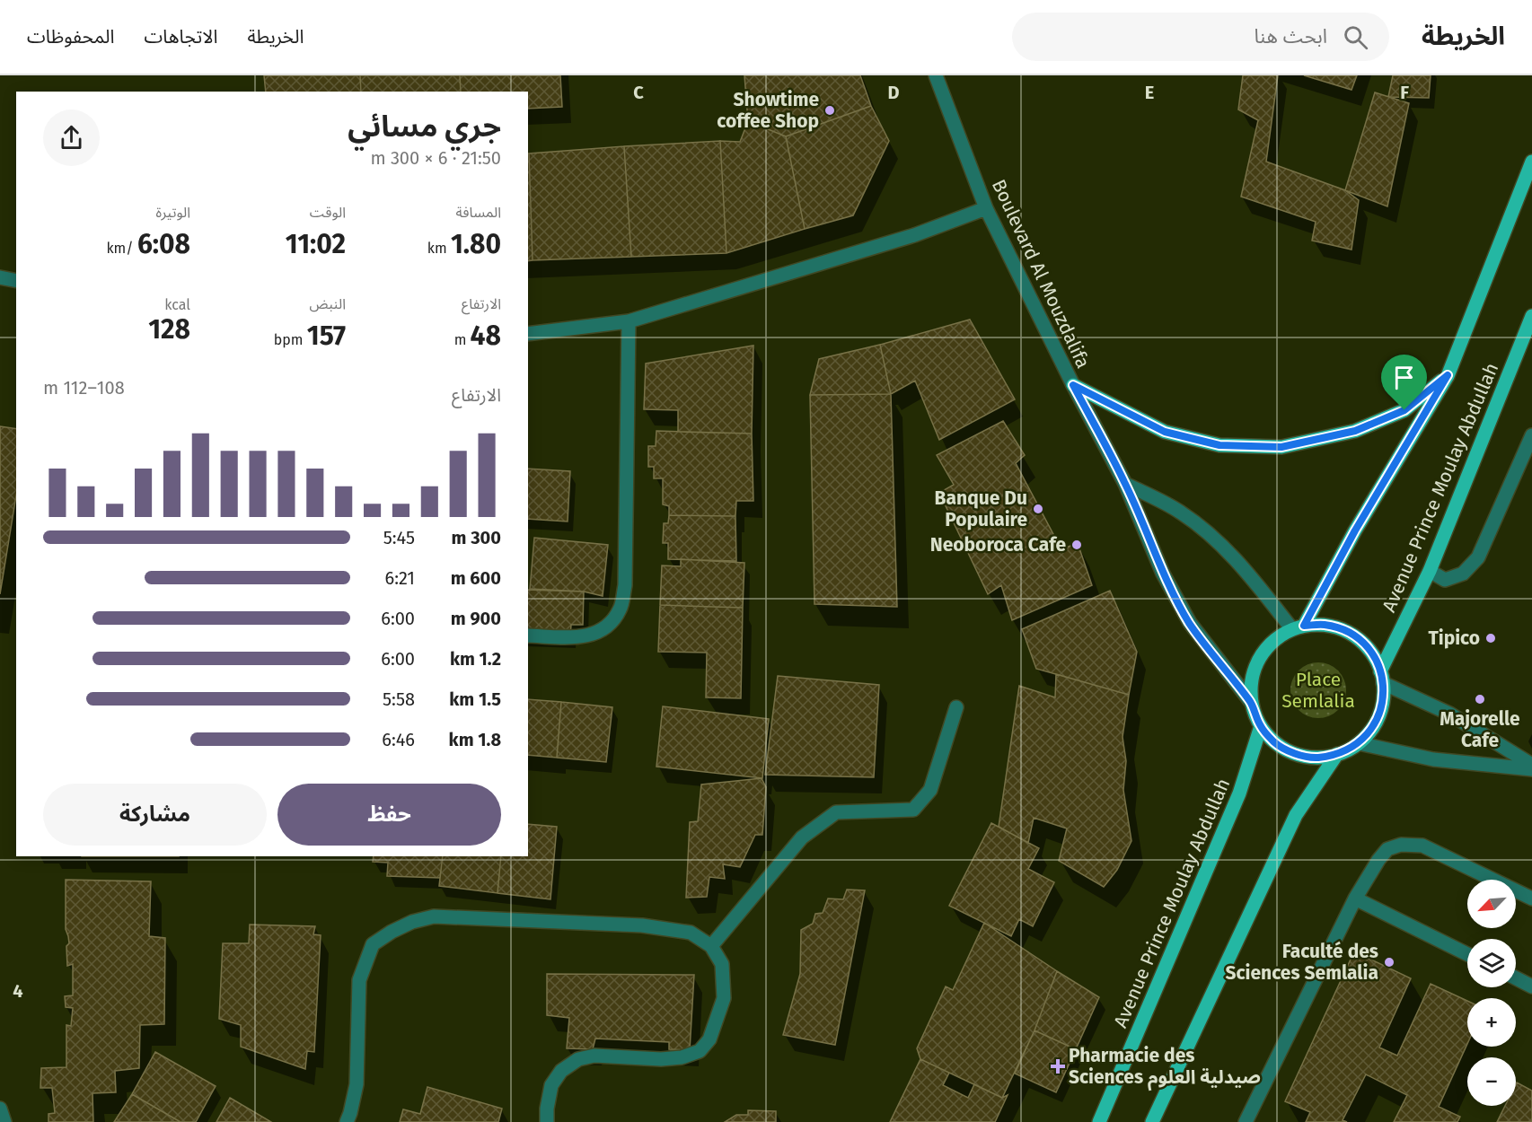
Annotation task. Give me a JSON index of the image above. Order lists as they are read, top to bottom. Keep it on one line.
{"streets":{"main road":["Avenue Prince Moulay Abdullah"],"street":["Boulevard Al Mouzdalifa"]},"crossings":[["Boulevard Al Mouzdalifa","Avenue Prince Moulay Abdullah"]],"parks":["Place Semlalia"],"places":{"other":["Showtime coffee Shop","Banque Du Populaire","Neoboroca Cafe","Tipico","Majorelle Cafe","Faculté des Sciences Semlalia"],"health":["Pharmacie des Sciences صيدلية العلوم"]},"north":"bottom left","page":{"header":"الخريطة","search":"ابحث هنا","nav":["الخريطة","الاتجاهات","المحفوظات"],"heading":["جري مسائي","21:50 · 6 × 300 m"],"stats":[["المسافة","1.80 km"],["الوقت","11:02"],["الوتيرة","6:08 /km"],["الارتفاع","48 m"],["النبض","157 bpm"],["kcal","128"]],"chart":["الارتفاع","108–112 m"],"list":[{"name":"300 m","note":"5:45"},{"name":"600 m","note":"6:21"},{"name":"900 m","note":"6:00"},{"name":"1.2 km","note":"6:00"},{"name":"1.5 km","note":"5:58"},{"name":"1.8 km","note":"6:46"}],"buttons":["حفظ","مشاركة"],"map_buttons":["+","−"]},"grid":{"columns":["C","D","E","F"],"rows":["4"]}}
